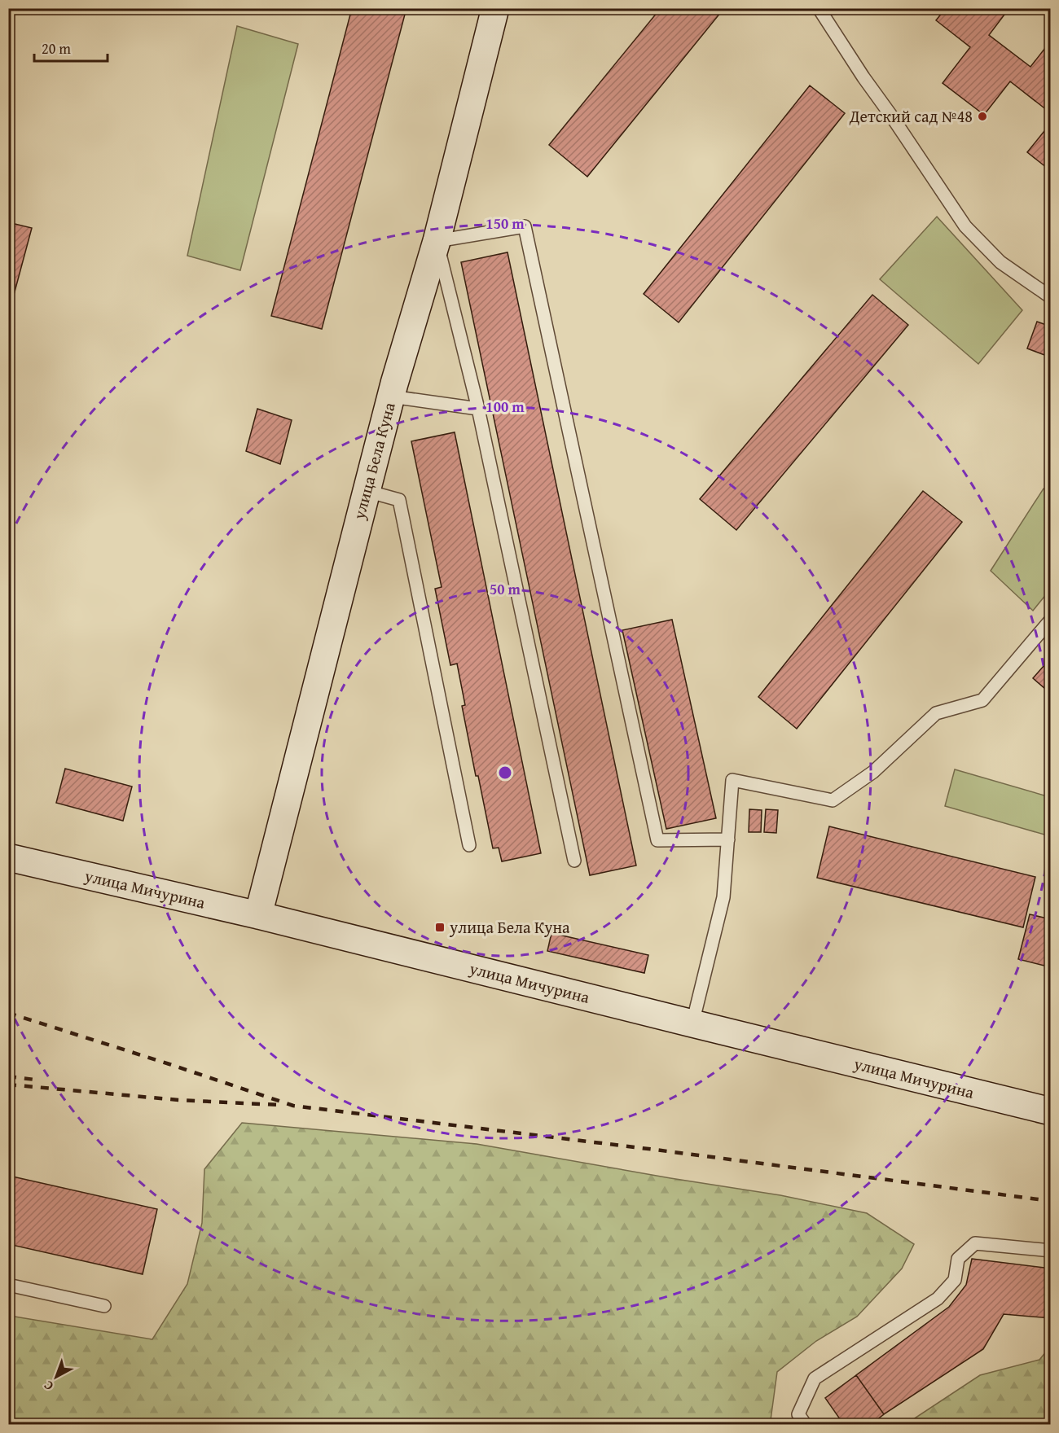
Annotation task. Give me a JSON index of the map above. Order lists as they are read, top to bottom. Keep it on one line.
{"streets":{"main road":["улица Бела Куна","улица Мичурина"]},"crossings":[["улица Бела Куна","улица Мичурина"]],"places":{"other":["Детский сад №48"],"transit":["улица Бела Куна"]},"scale_bar":"20 m","north":"bottom left","rings":["150 m","100 m","50 m"]}
